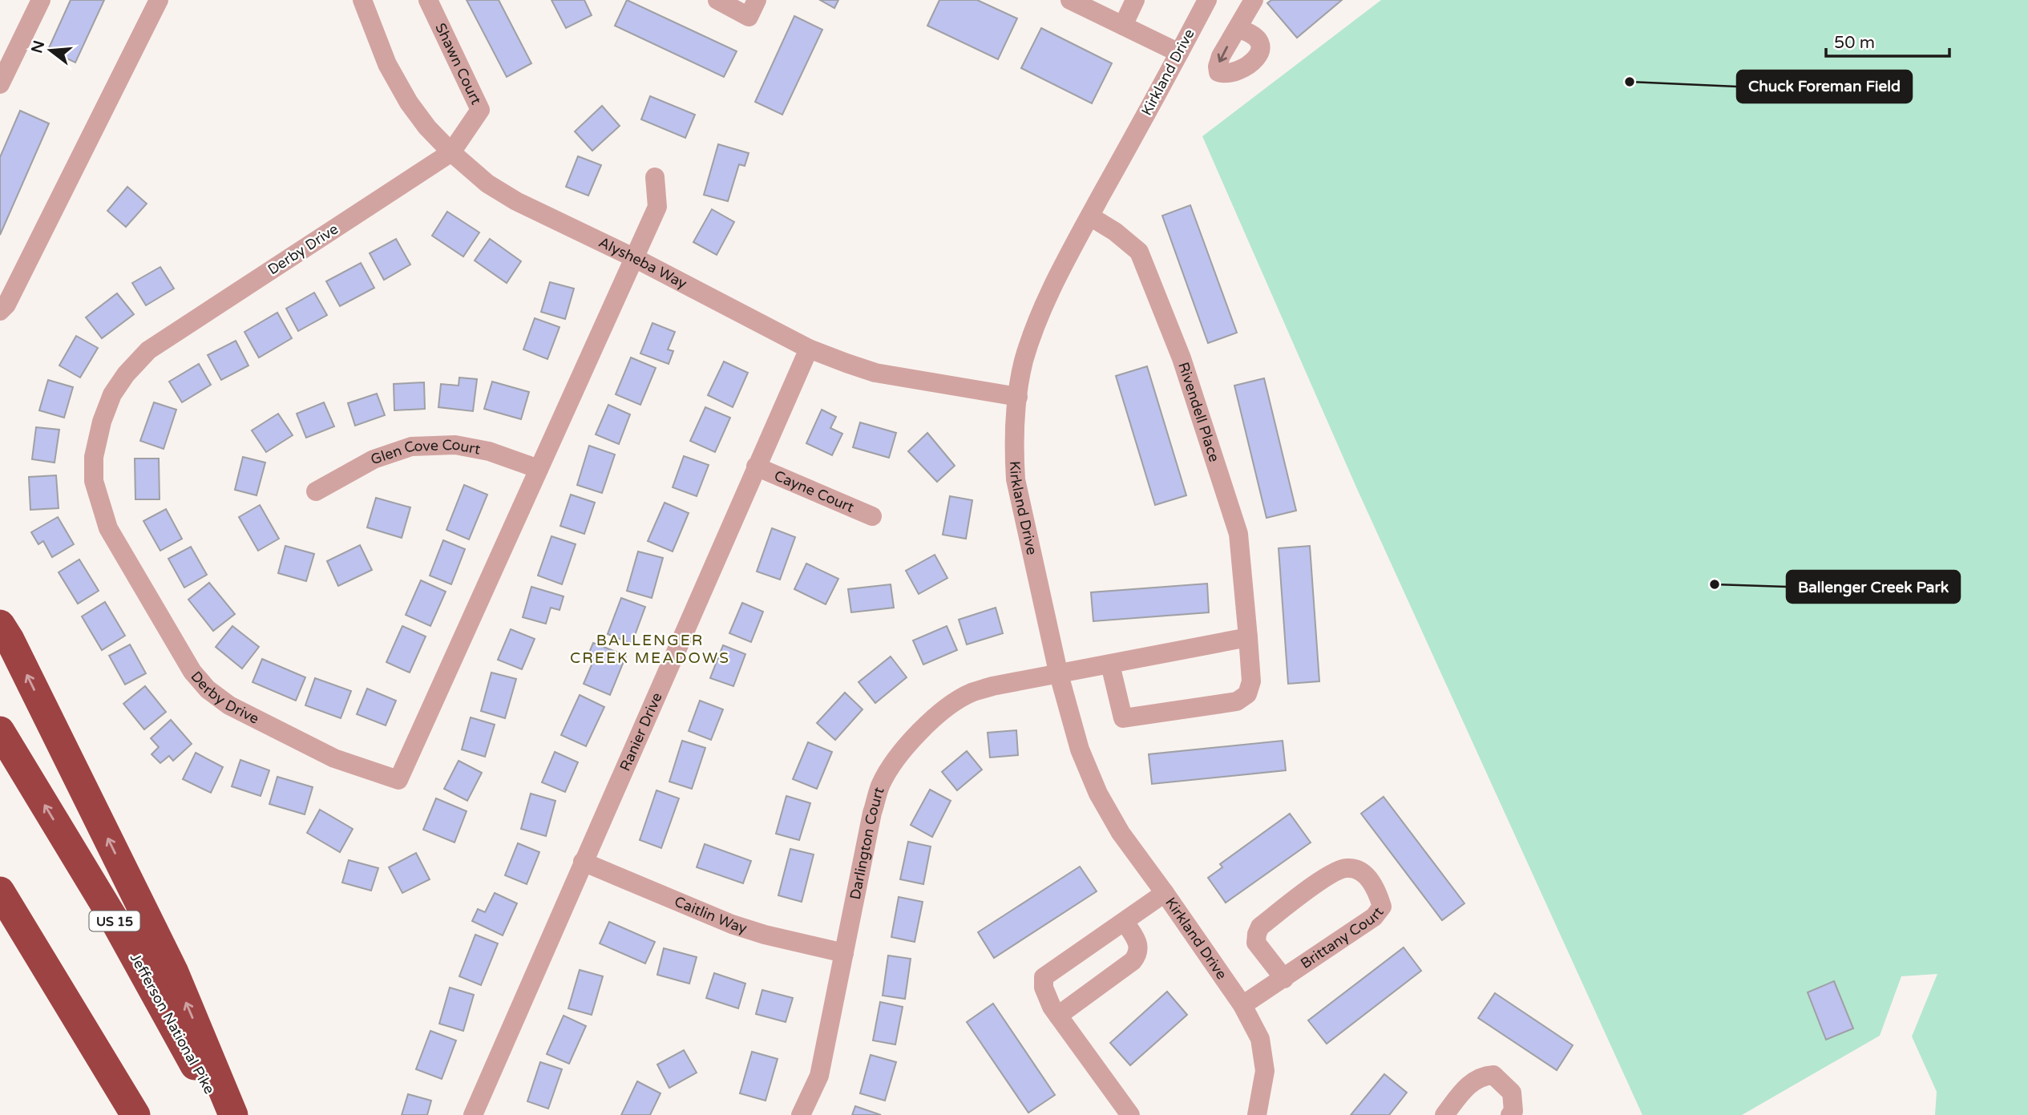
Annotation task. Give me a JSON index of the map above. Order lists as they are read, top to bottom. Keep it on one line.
{"streets":{"highway":["US 15","Jefferson National Pike"],"street":["Shawn Court","Kirkland Drive","Derby Drive","Alysheba Way","Rivendell Place","Glen Cove Court","Cayne Court","Ranier Drive","Darlington Court","Caitlin Way","Brittany Court"]},"crossings":[["Shawn Court","Derby Drive"],["Shawn Court","Alysheba Way"],["Kirkland Drive","Alysheba Way"],["Kirkland Drive","Rivendell Place"],["Kirkland Drive","Darlington Court"],["Kirkland Drive","Brittany Court"],["Derby Drive","Alysheba Way"],["Derby Drive","Glen Cove Court"],["Alysheba Way","Ranier Drive"],["Cayne Court","Ranier Drive"],["Ranier Drive","Caitlin Way"],["Darlington Court","Caitlin Way"]],"districts":["BALLENGER CREEK MEADOWS"],"places":["Chuck Foreman Field","Ballenger Creek Park"],"scale_bar":"50 m","north":"left"}
